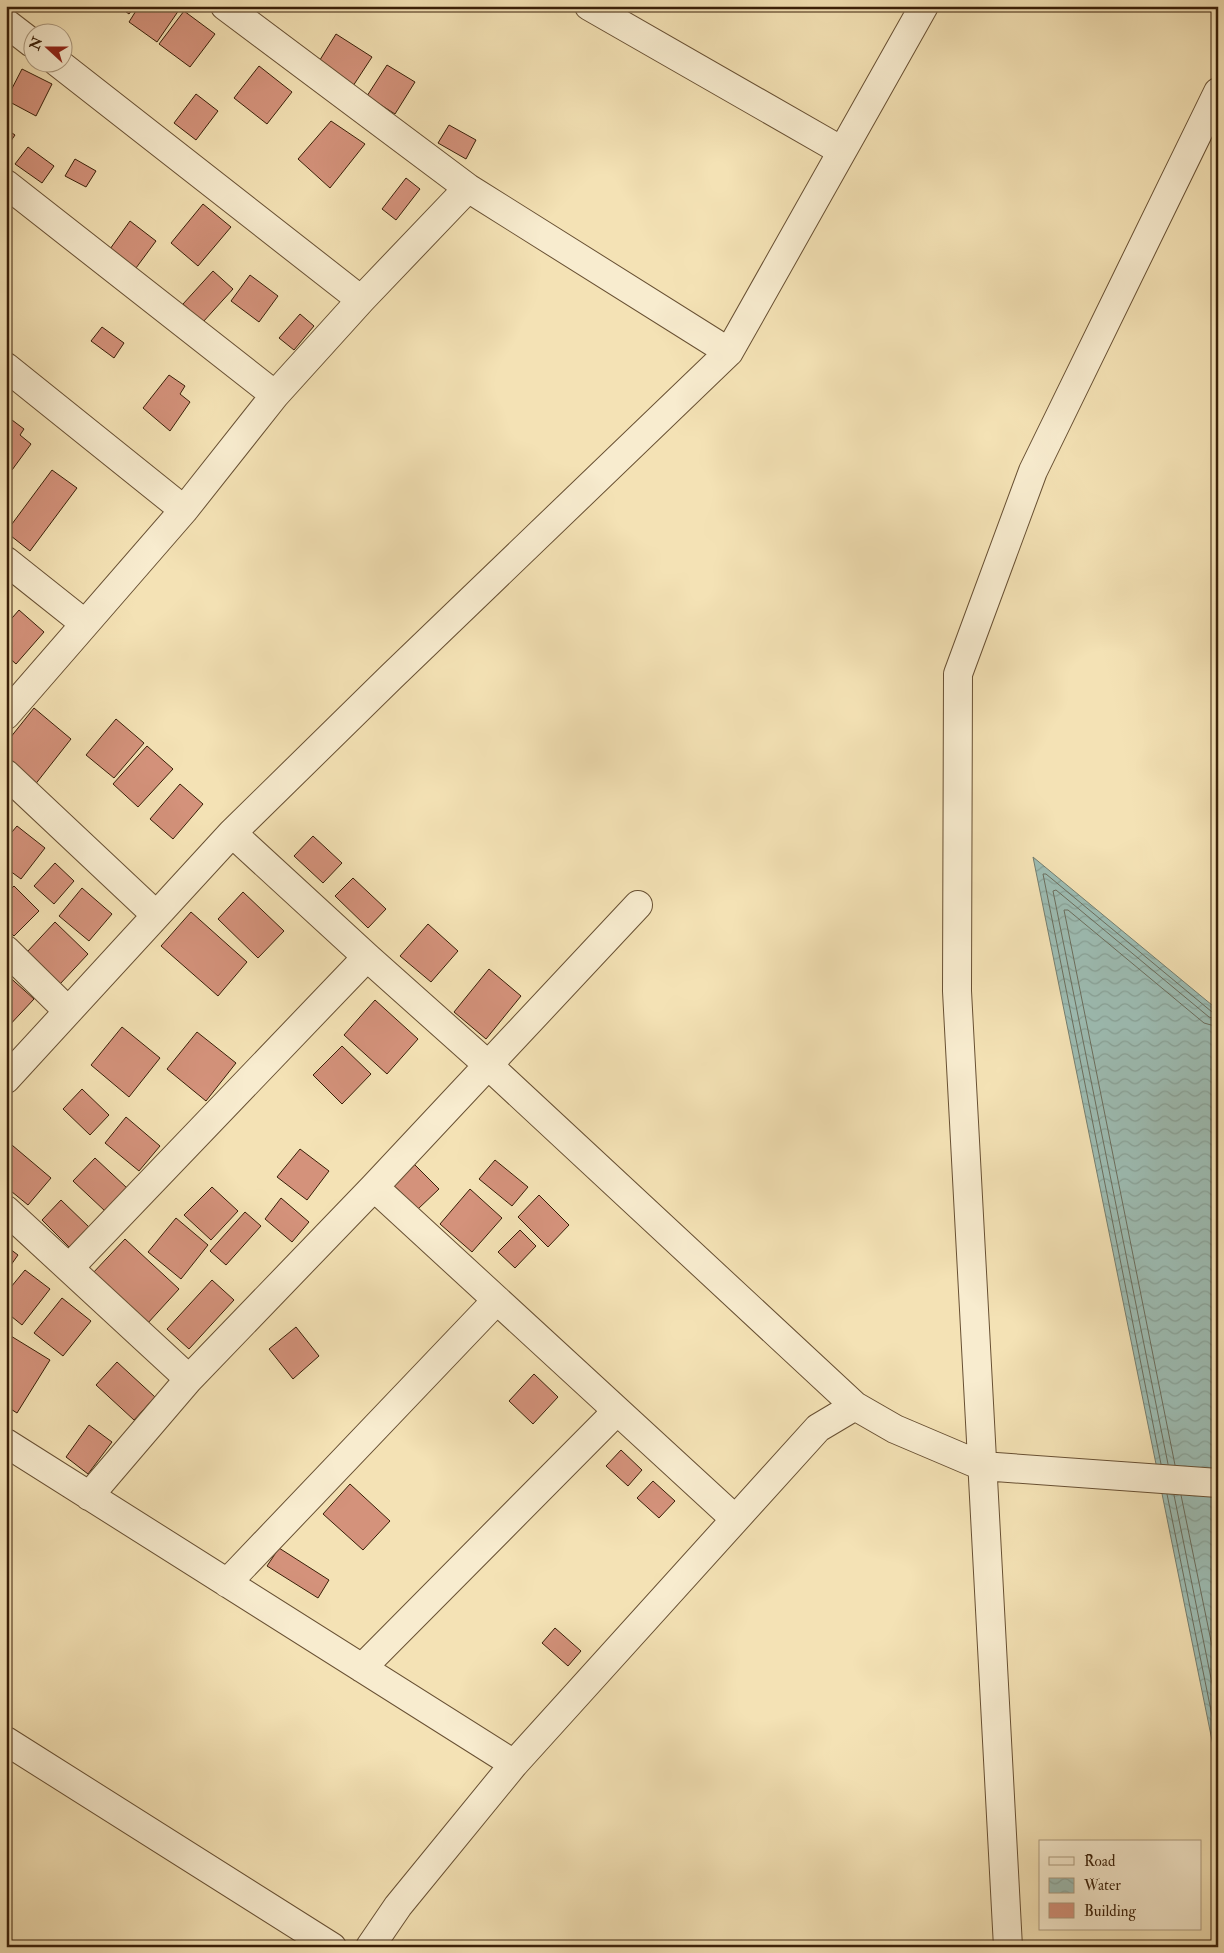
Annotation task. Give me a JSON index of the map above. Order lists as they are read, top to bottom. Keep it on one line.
{"legend":["Road","Water","Building"],"north":"left"}
